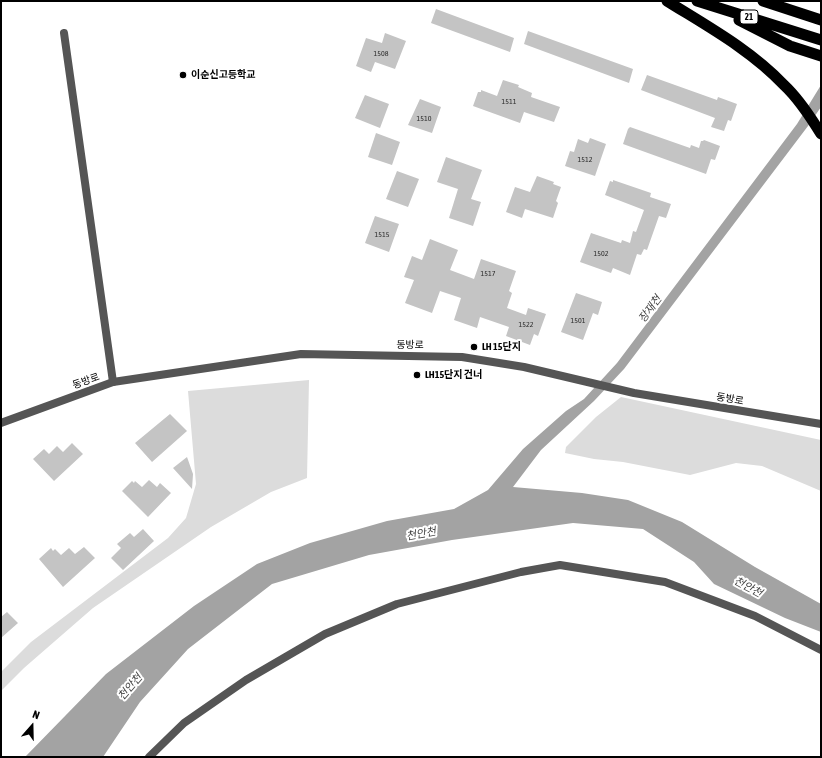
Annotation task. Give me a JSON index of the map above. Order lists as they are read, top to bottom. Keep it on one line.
{"streets":{"highway":["21"],"street":["동방로"]},"water":["장재천","천안천"],"places":["이순신고등학교","LH 15단지","LH15단지 건너"],"house_numbers":["1508","1511","1510","1512","1515","1502","1517","1501","1522"],"north":"top"}
